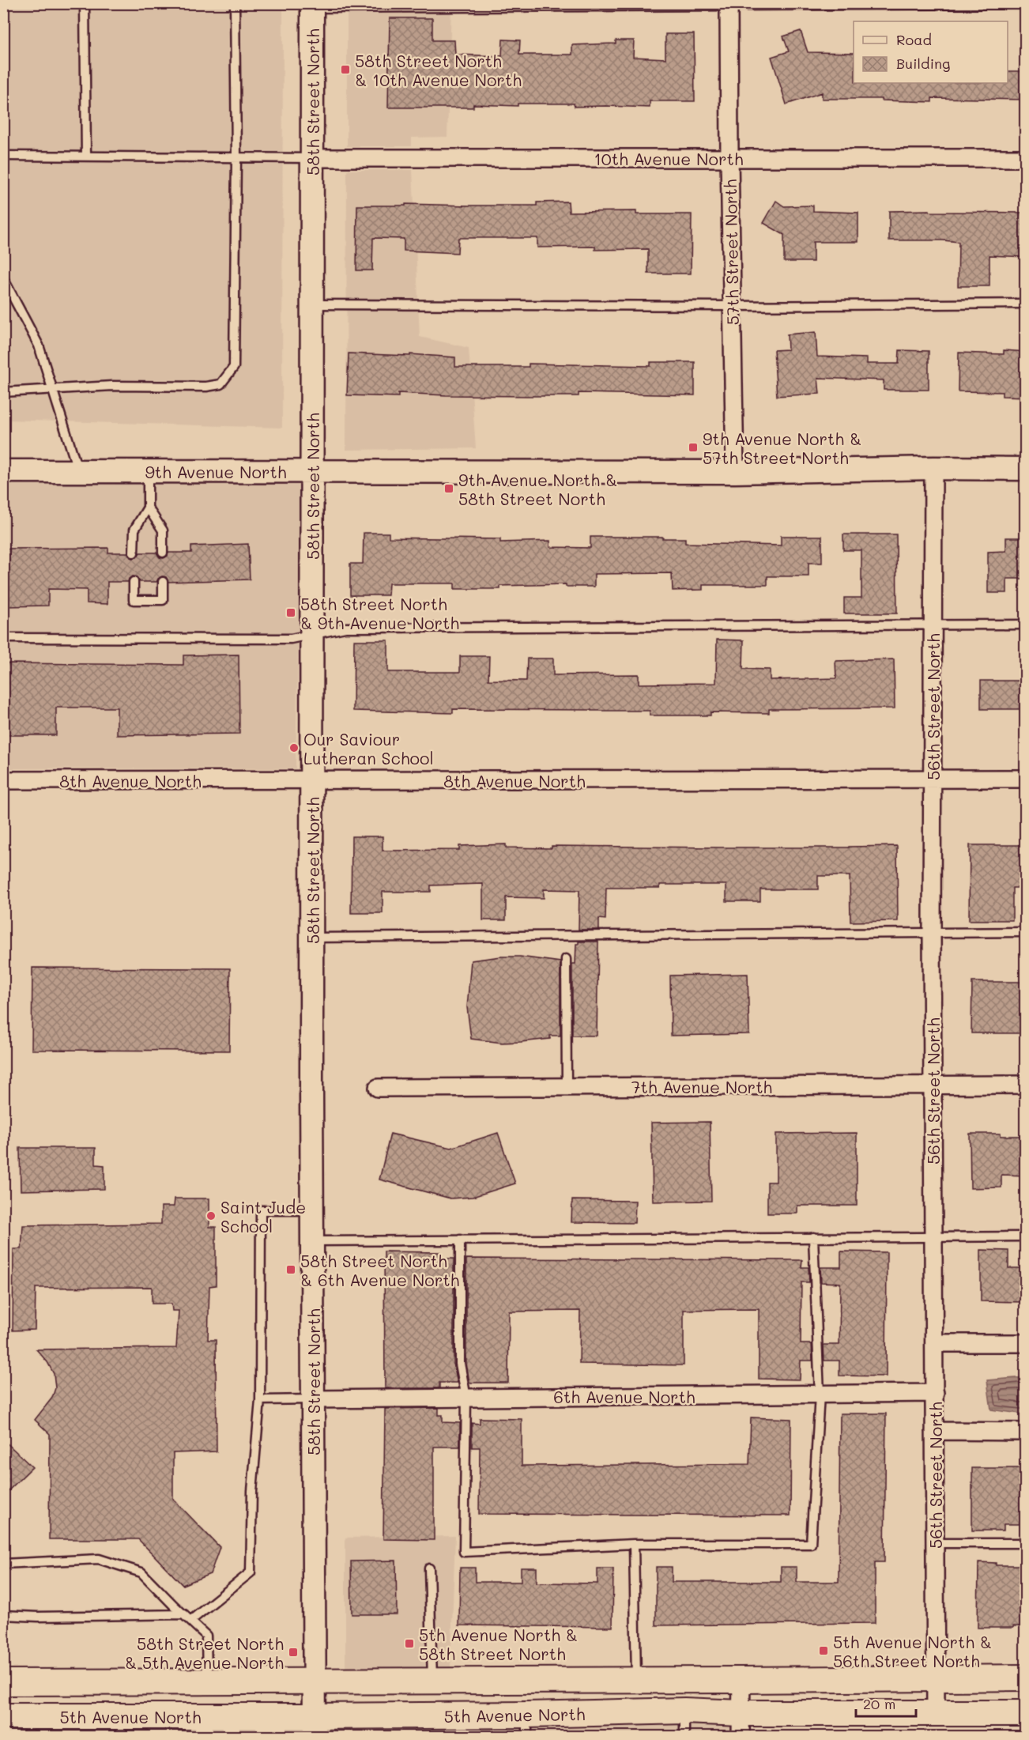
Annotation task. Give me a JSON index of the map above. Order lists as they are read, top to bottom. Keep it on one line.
{"streets":{"main road":["5th Avenue North"],"street":["58th Street North","10th Avenue North","57th Street North","9th Avenue North","56th Street North","8th Avenue North","7th Avenue North","6th Avenue North"]},"crossings":[["58th Street North","10th Avenue North"],["58th Street North","9th Avenue North"],["58th Street North","8th Avenue North"],["58th Street North","6th Avenue North"],["58th Street North","5th Avenue North"],["10th Avenue North","57th Street North"],["57th Street North","9th Avenue North"],["9th Avenue North","56th Street North"],["56th Street North","8th Avenue North"],["56th Street North","7th Avenue North"],["56th Street North","6th Avenue North"],["56th Street North","5th Avenue North"]],"places":{"transit":["58th Street North & 10th Avenue North","9th Avenue North & 57th Street North","9th Avenue North & 58th Street North","58th Street North & 9th Avenue North","58th Street North & 6th Avenue North","5th Avenue North & 58th Street North","5th Avenue North & 56th Street North","58th Street North & 5th Avenue North"],"other":["Our Saviour Lutheran School","Saint Jude School"]},"legend":["Road","Building"],"scale_bar":"20 m"}
